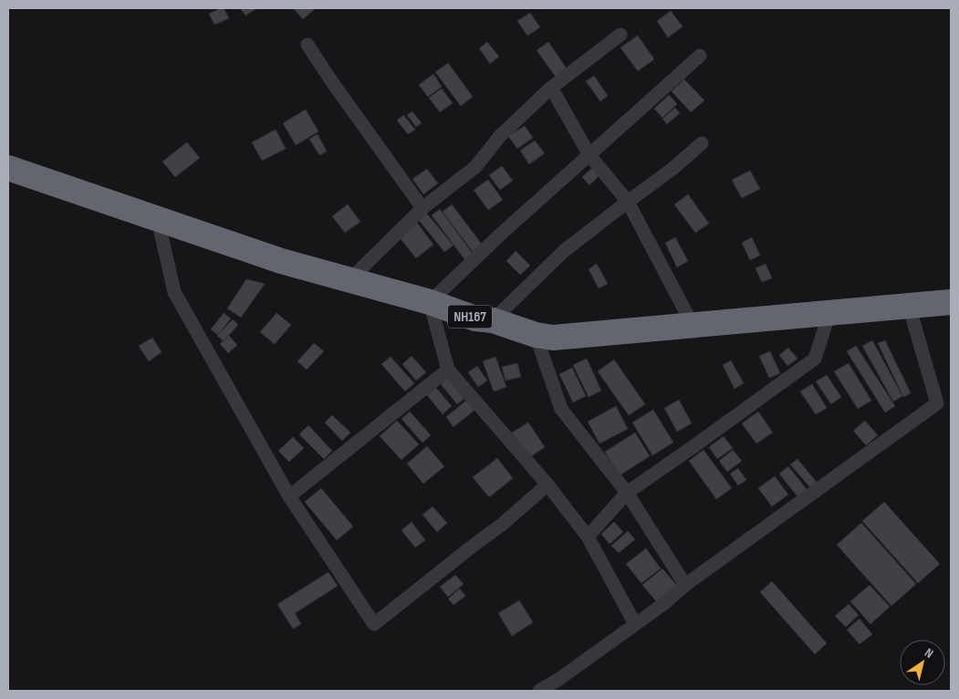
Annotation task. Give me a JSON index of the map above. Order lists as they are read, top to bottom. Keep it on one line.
{"streets":{"highway":["NH167"]},"north":"top right"}
